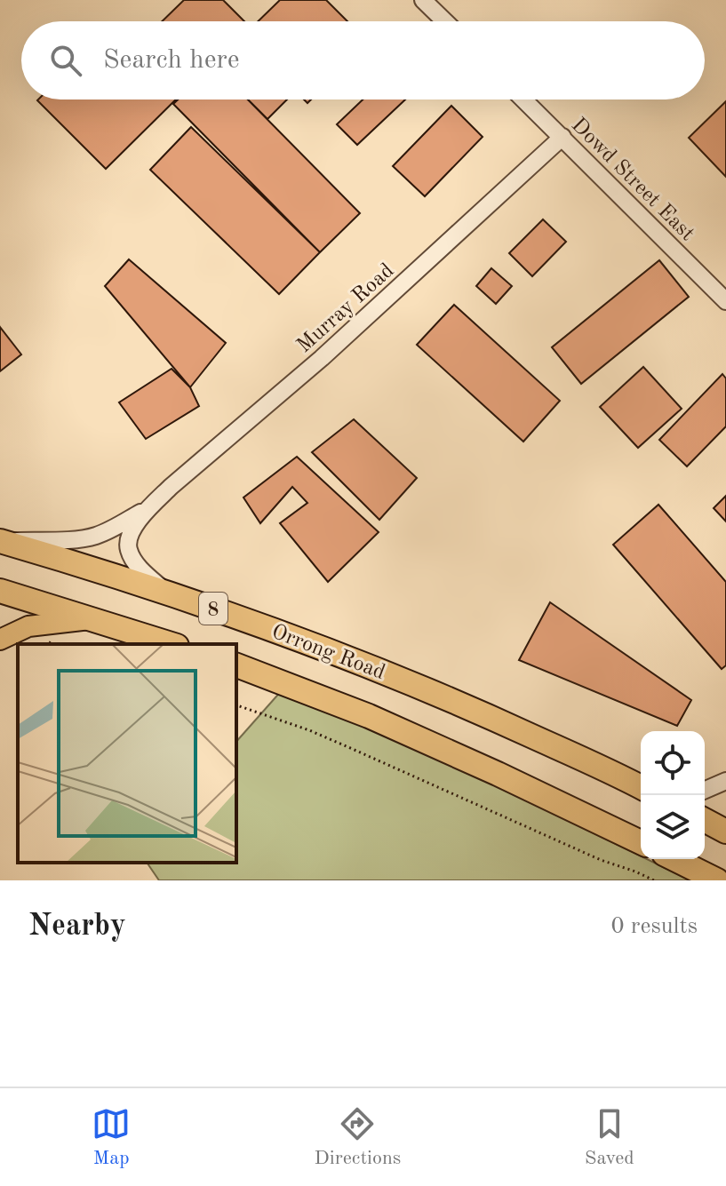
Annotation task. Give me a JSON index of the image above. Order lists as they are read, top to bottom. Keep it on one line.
{"streets":{"highway":["8","Orrong Road"],"street":["Dowd Street East","Murray Road"]},"crossings":[["Dowd Street East","Murray Road"],["Murray Road","Orrong Road"]],"page":{"search":"Search here","heading":["Nearby","0 results"],"nav":["Map","Directions","Saved"]}}
